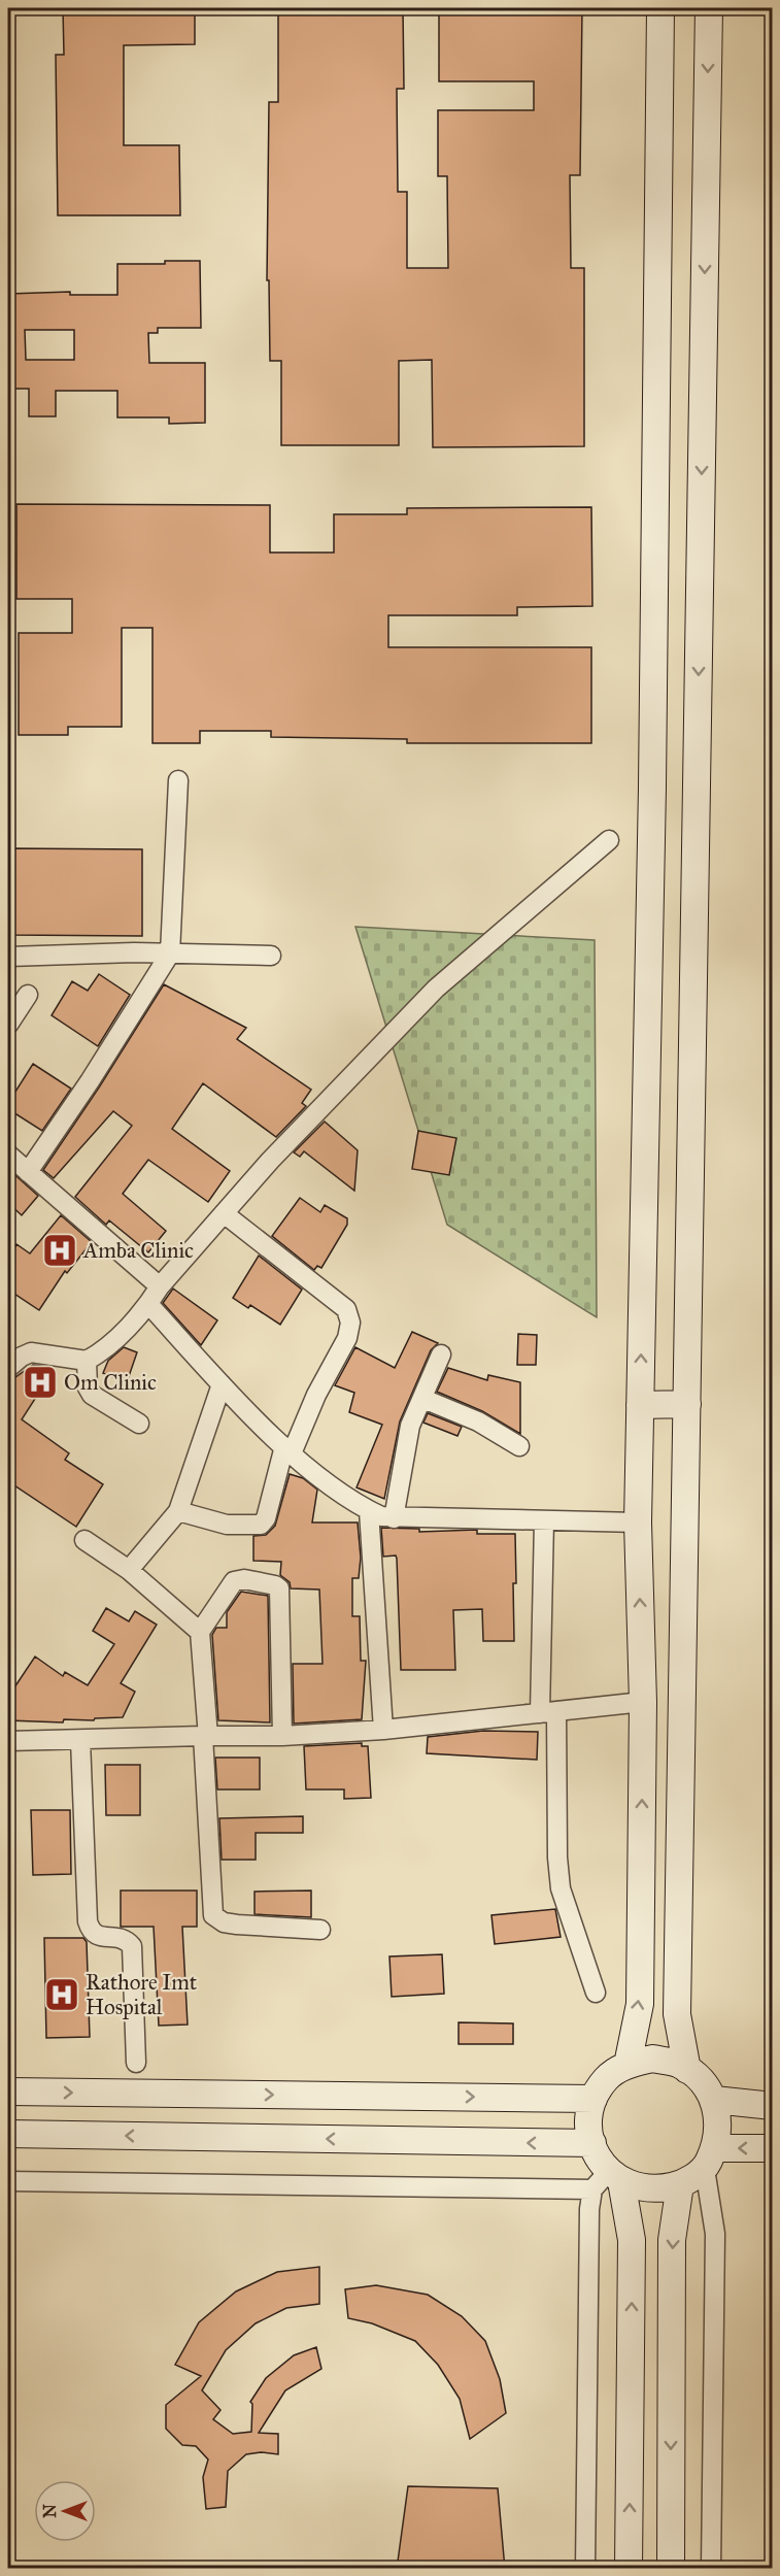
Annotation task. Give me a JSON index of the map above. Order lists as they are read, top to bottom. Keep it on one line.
{"places":{"hospital":["Amba Clinic","Om Clinic","Rathore Imt Hospital"]},"north":"left"}
